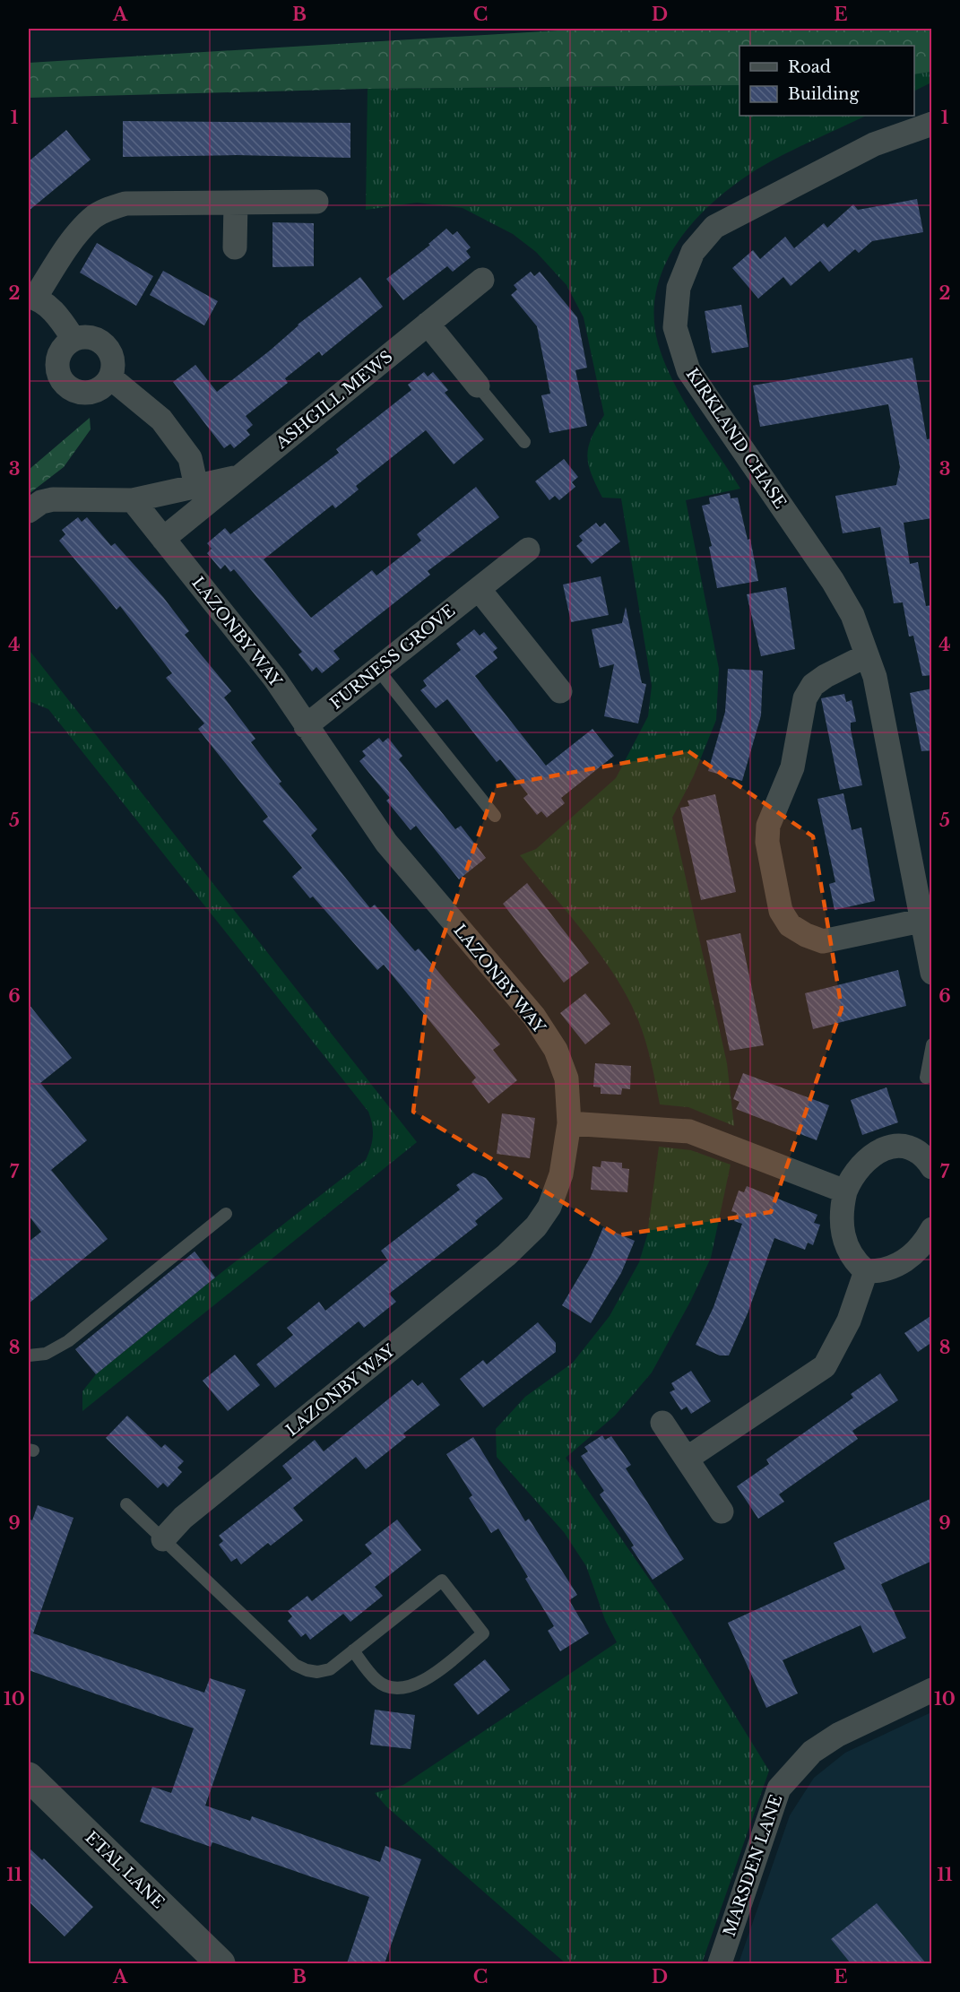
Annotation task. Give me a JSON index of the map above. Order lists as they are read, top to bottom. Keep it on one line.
{"streets":{"street":["ASHGILL MEWS","KIRKLAND CHASE","LAZONBY WAY","FURNESS GROVE","MARSDEN LANE","ETAL LANE"]},"crossings":[["ASHGILL MEWS","LAZONBY WAY"],["LAZONBY WAY","FURNESS GROVE"]],"legend":["Road","Building"],"grid":{"columns":["A","B","C","D","E"],"rows":["1","2","3","4","5","6","7","8","9","10","11"]}}
